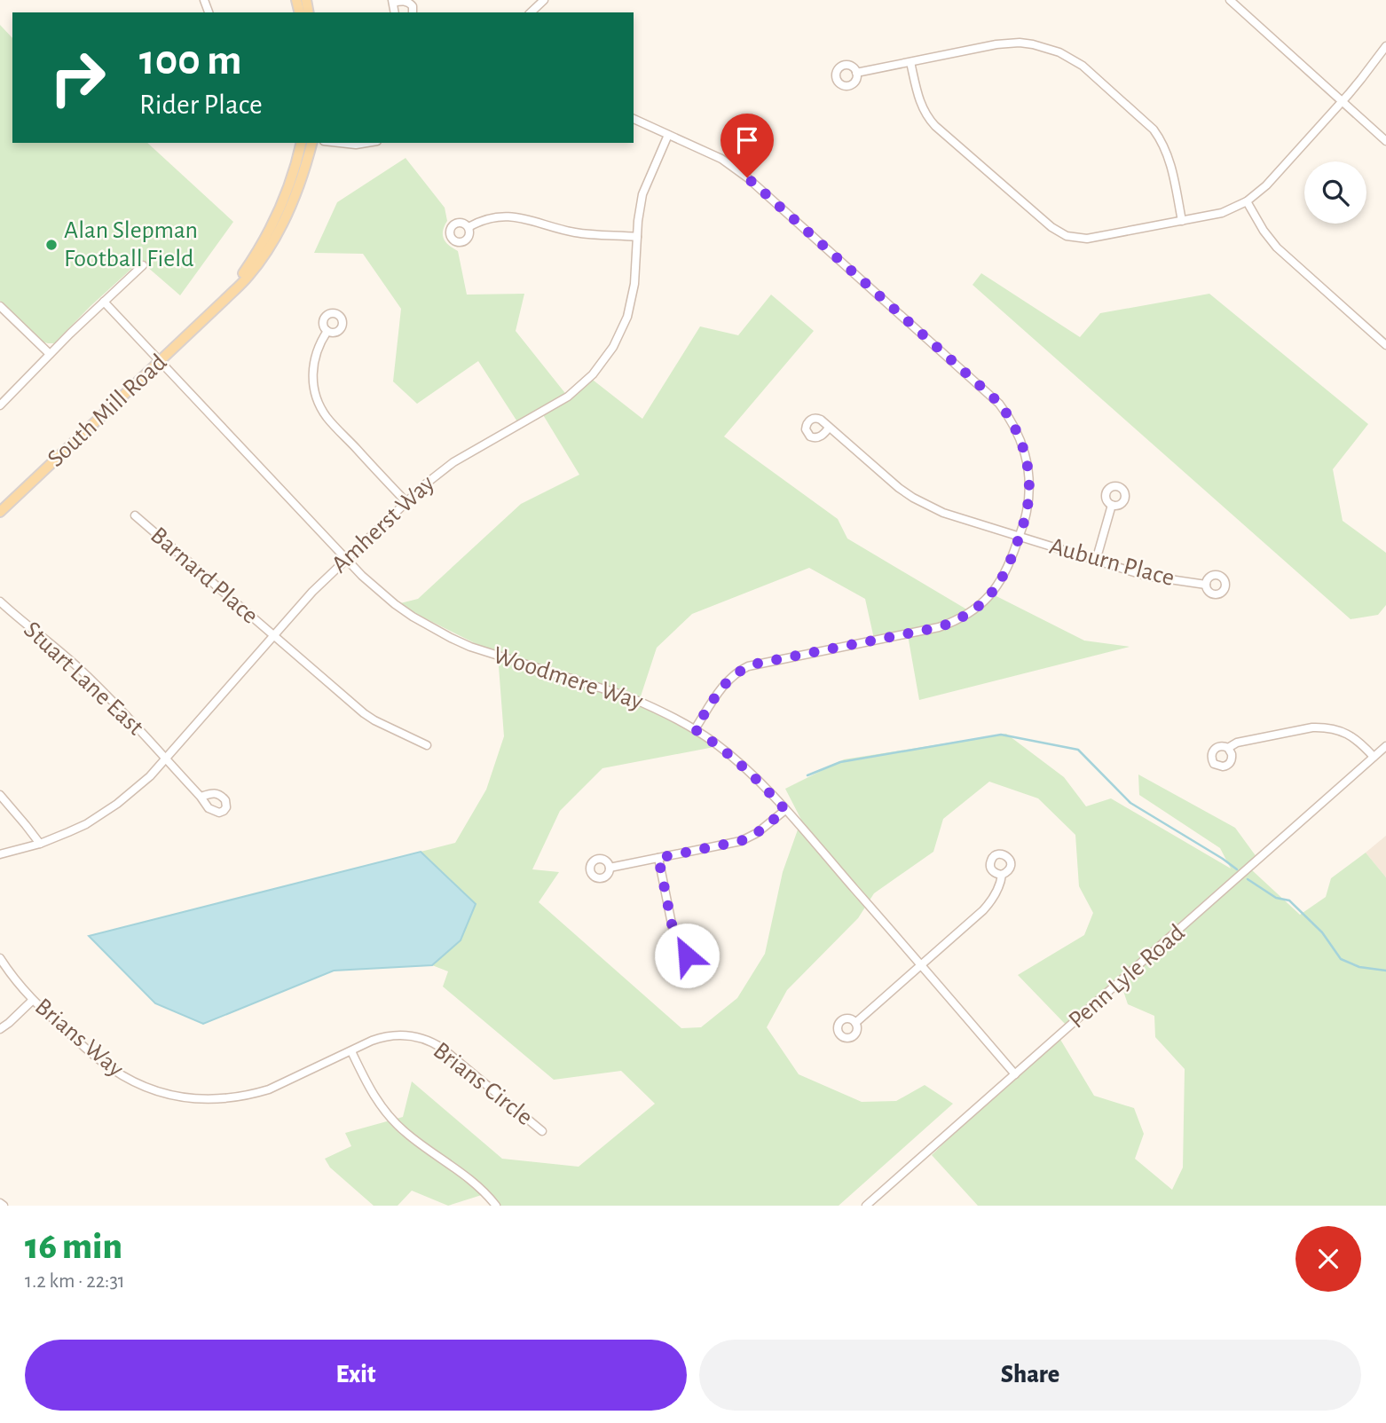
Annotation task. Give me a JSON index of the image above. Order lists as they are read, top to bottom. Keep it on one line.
{"streets":{"main road":["South Mill Road"],"street":["Amherst Way","Auburn Place","Barnard Place","Stuart Lane East","Woodmere Way","Penn Lyle Road","Brians Way","Brians Circle"]},"crossings":[["South Mill Road","Woodmere Way"],["Amherst Way","Barnard Place"],["Amherst Way","Stuart Lane East"],["Amherst Way","Woodmere Way"],["Woodmere Way","Penn Lyle Road"],["Brians Way","Brians Circle"]],"places":["Alan Slepman Football Field"],"page":{"turn":["100 m","Rider Place"],"heading":["16 min","1.2 km · 22:31"],"buttons":["Exit","Share"]}}
